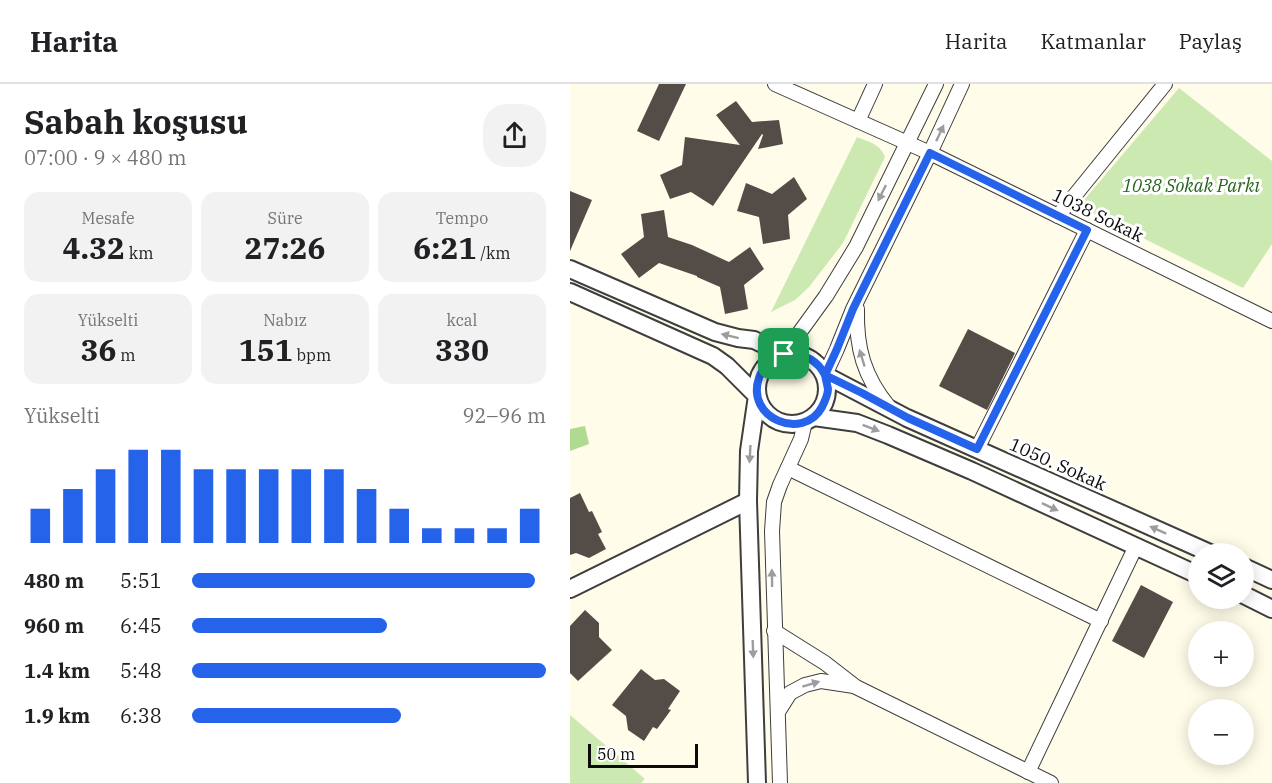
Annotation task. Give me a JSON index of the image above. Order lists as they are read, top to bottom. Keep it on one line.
{"streets":{"street":["1038 Sokak","1050. Sokak"]},"parks":["1038 Sokak Parkı"],"scale_bar":"50 m","page":{"header":"Harita","nav":["Harita","Katmanlar","Paylaş"],"heading":["Sabah koşusu","07:00 · 9 × 480 m"],"stats":[["Mesafe","4.32 km"],["Süre","27:26"],["Tempo","6:21 /km"],["Yükselti","36 m"],["Nabız","151 bpm"],["kcal","330"]],"chart":["Yükselti","92–96 m"],"map_buttons":["+","−"],"list":[{"name":"480 m","note":"5:51"},{"name":"960 m","note":"6:45"},{"name":"1.4 km","note":"5:48"},{"name":"1.9 km","note":"6:38"}],"scale":"50 m"}}
